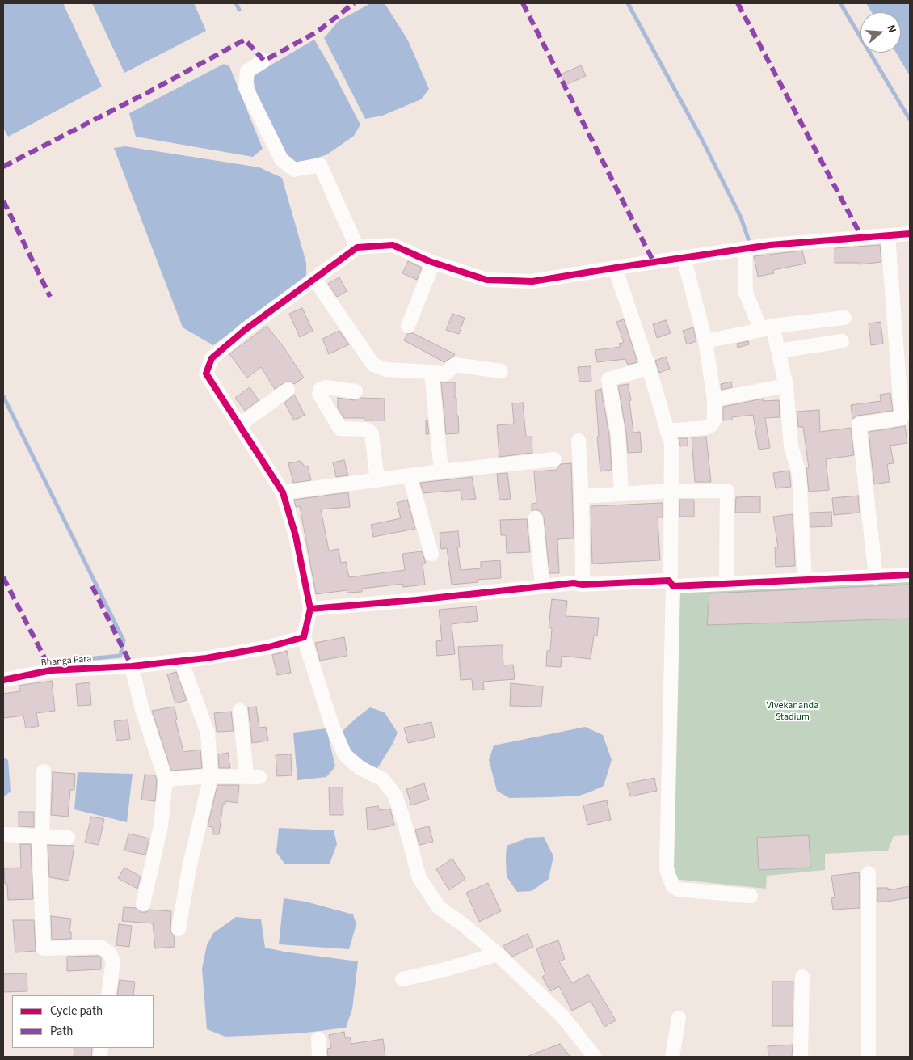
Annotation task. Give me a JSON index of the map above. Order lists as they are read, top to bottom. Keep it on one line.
{"streets":{"street":["Bhanga Para"]},"parks":["Vivekananda Stadium"],"legend":["Cycle path","Path"],"north":"right"}
